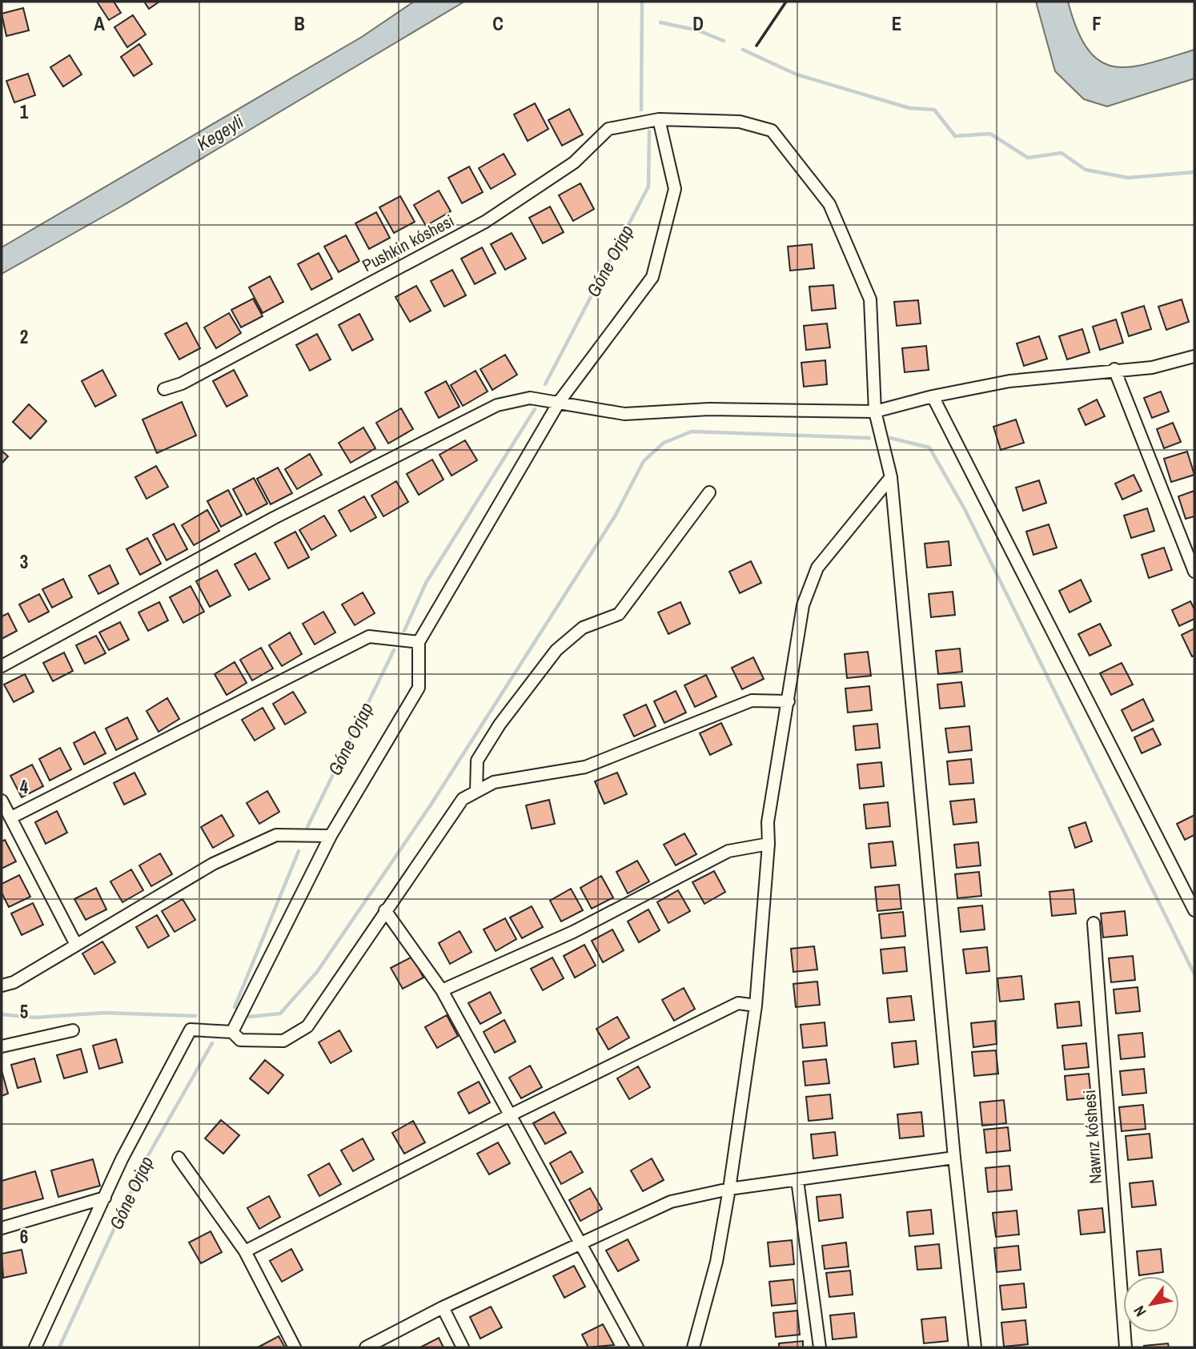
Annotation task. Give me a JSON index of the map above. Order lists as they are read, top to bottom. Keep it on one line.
{"streets":{"street":["Pushkin kóshesi","Nawrız kóshesi"]},"water":["Kegeyli","Góne Orjap"],"north":"bottom left","grid":{"columns":["A","B","C","D","E","F"],"rows":["1","2","3","4","5","6"]}}
